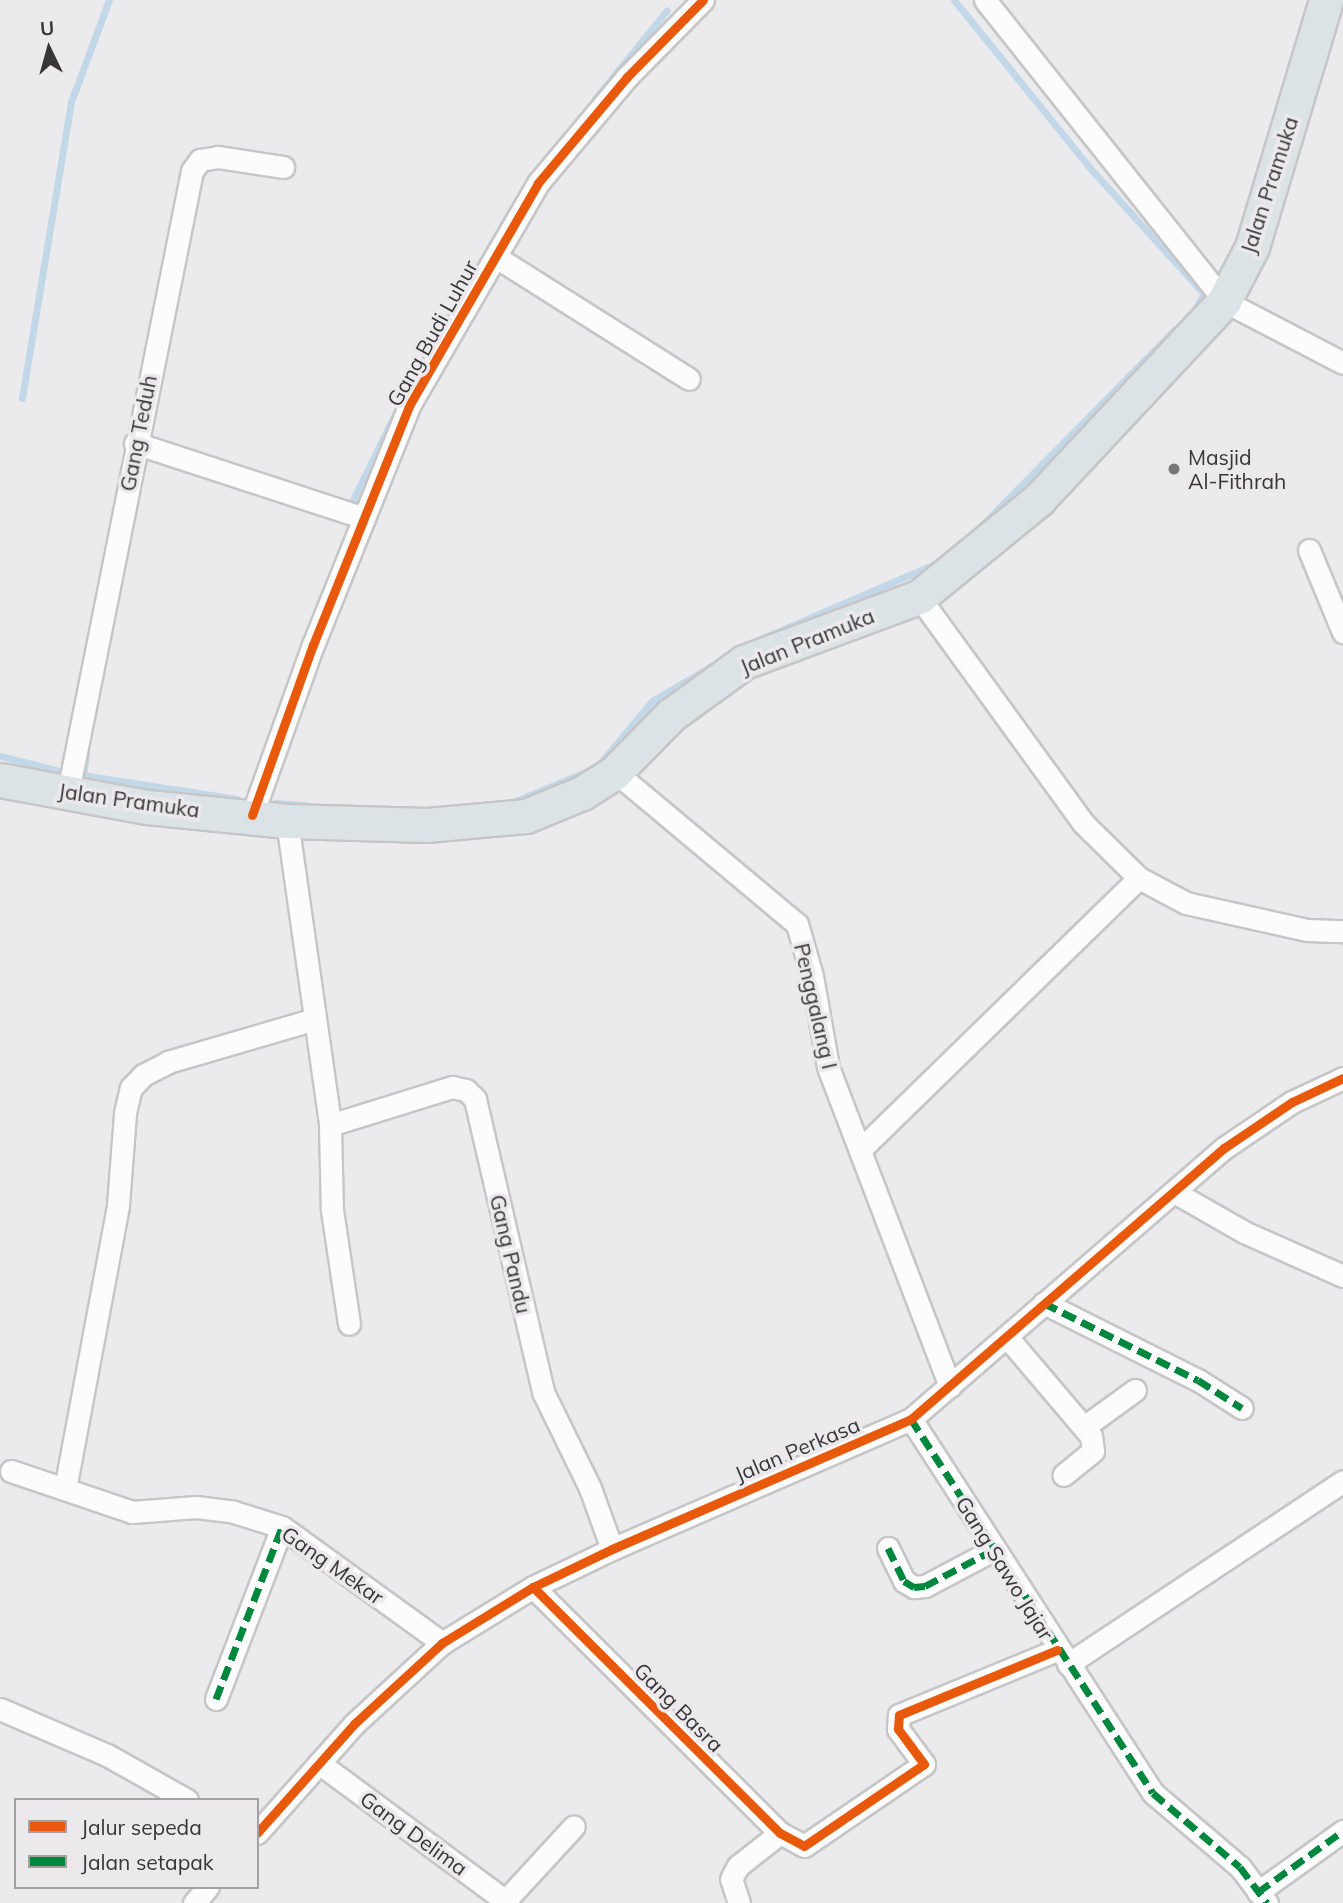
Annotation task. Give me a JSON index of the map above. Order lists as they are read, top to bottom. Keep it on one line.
{"streets":{"main road":["Jalan Pramuka"],"street":["Gang Budi Luhur","Gang Teduh","Penggalang I","Gang Pandu","Jalan Perkasa","Gang Mekar","Gang Sawo Jajar","Gang Basra","Gang Delima"]},"crossings":[["Jalan Pramuka","Gang Budi Luhur"],["Jalan Pramuka","Gang Teduh"],["Jalan Pramuka","Penggalang I"],["Penggalang I","Jalan Perkasa"],["Gang Pandu","Jalan Perkasa"],["Jalan Perkasa","Gang Mekar"],["Jalan Perkasa","Gang Sawo Jajar"],["Jalan Perkasa","Gang Basra"],["Jalan Perkasa","Gang Delima"],["Gang Sawo Jajar","Gang Basra"]],"places":["Masjid Al-Fithrah"],"legend":["Jalur sepeda","Jalan setapak"],"north":"top"}
